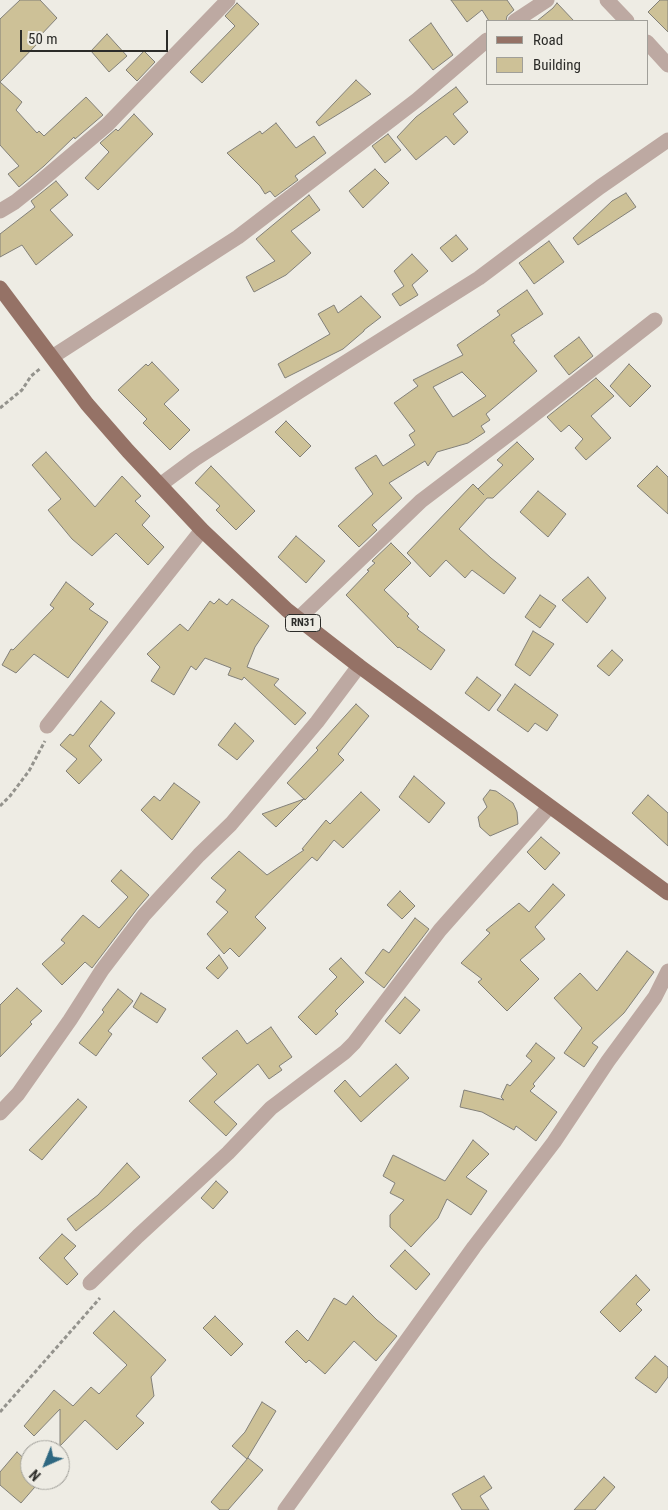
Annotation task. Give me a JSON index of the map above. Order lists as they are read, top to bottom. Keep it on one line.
{"streets":{"main road":["RN31"]},"legend":["Road","Building"],"scale_bar":"50 m","north":"bottom left"}
